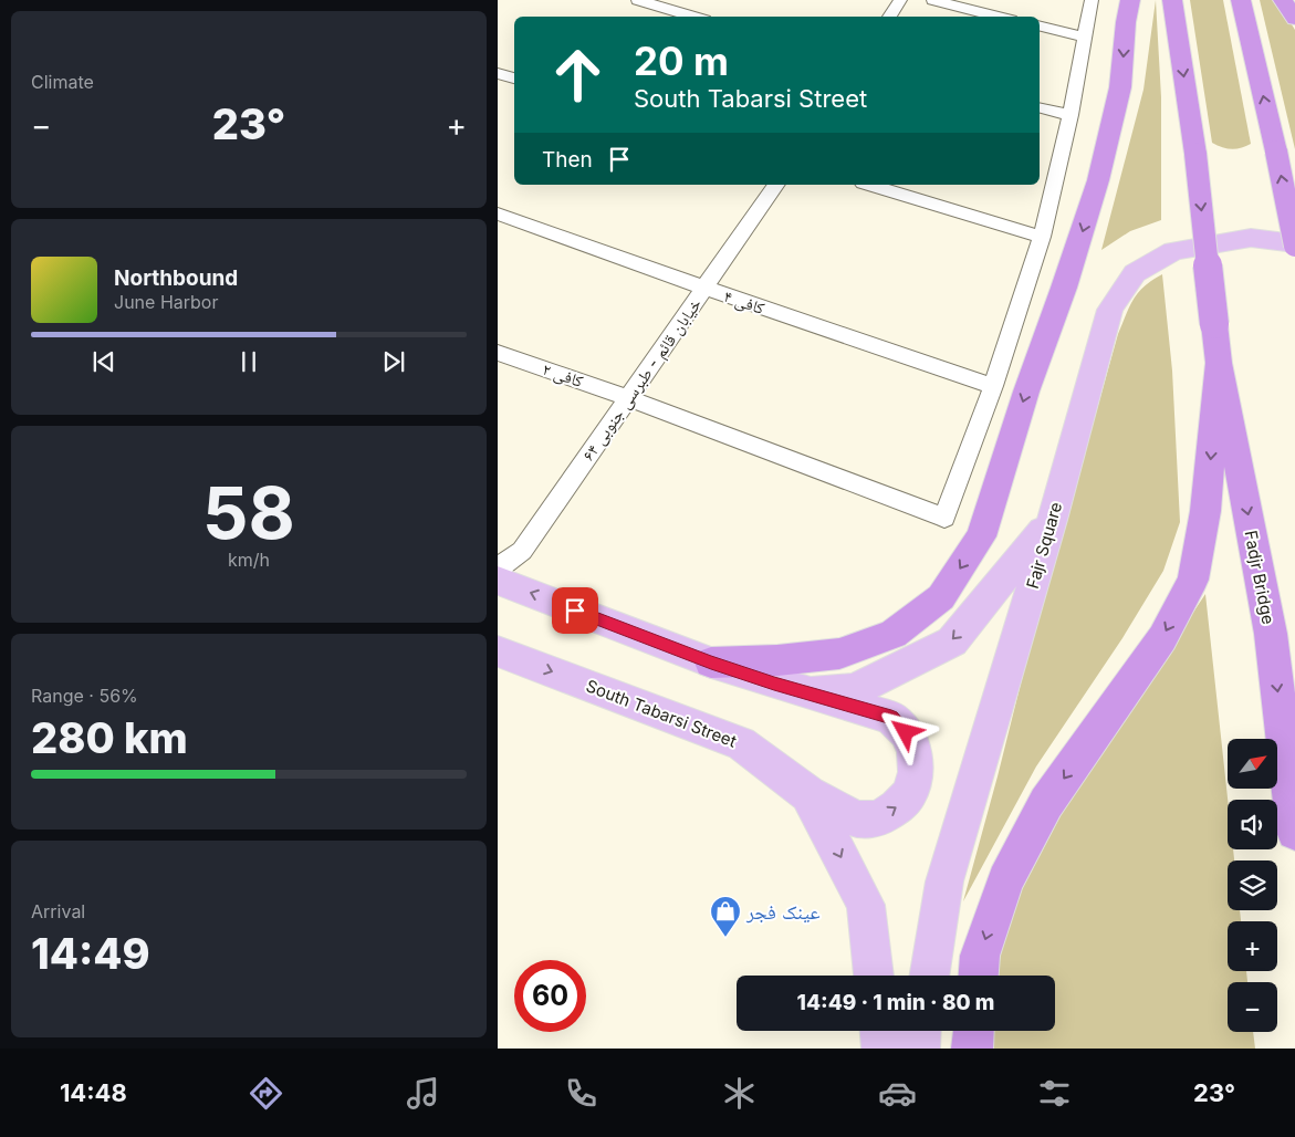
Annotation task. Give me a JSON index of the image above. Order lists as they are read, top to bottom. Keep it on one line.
{"streets":{"highway":["Fadjr Bridge"],"main road":["Fajr Square","South Tabarsi Street"],"street":["کافی ۴","کافی ۲","خیابان قائم - طبرسی جنوبی ۶۴"]},"crossings":[["کافی ۴","کافی ۲"],["کافی ۴","خیابان قائم - طبرسی جنوبی ۶۴"],["کافی ۲","خیابان قائم - طبرسی جنوبی ۶۴"]],"places":{"shop":["عینک فجر"]},"north":"top right","page":{"tile":["Climate",["58","km/h"],["Range · 56%","280 km"],["Arrival","14:49"]],"turn":["20 m","South Tabarsi Street"],"heat":["−","23°","+"],"then":"Then","song":["Northbound","June Harbor"],"map_buttons":["+","−"],"limit":"60","trip":"14:49 · 1 min · 80 m","tabs":["14:48","23°"]}}
